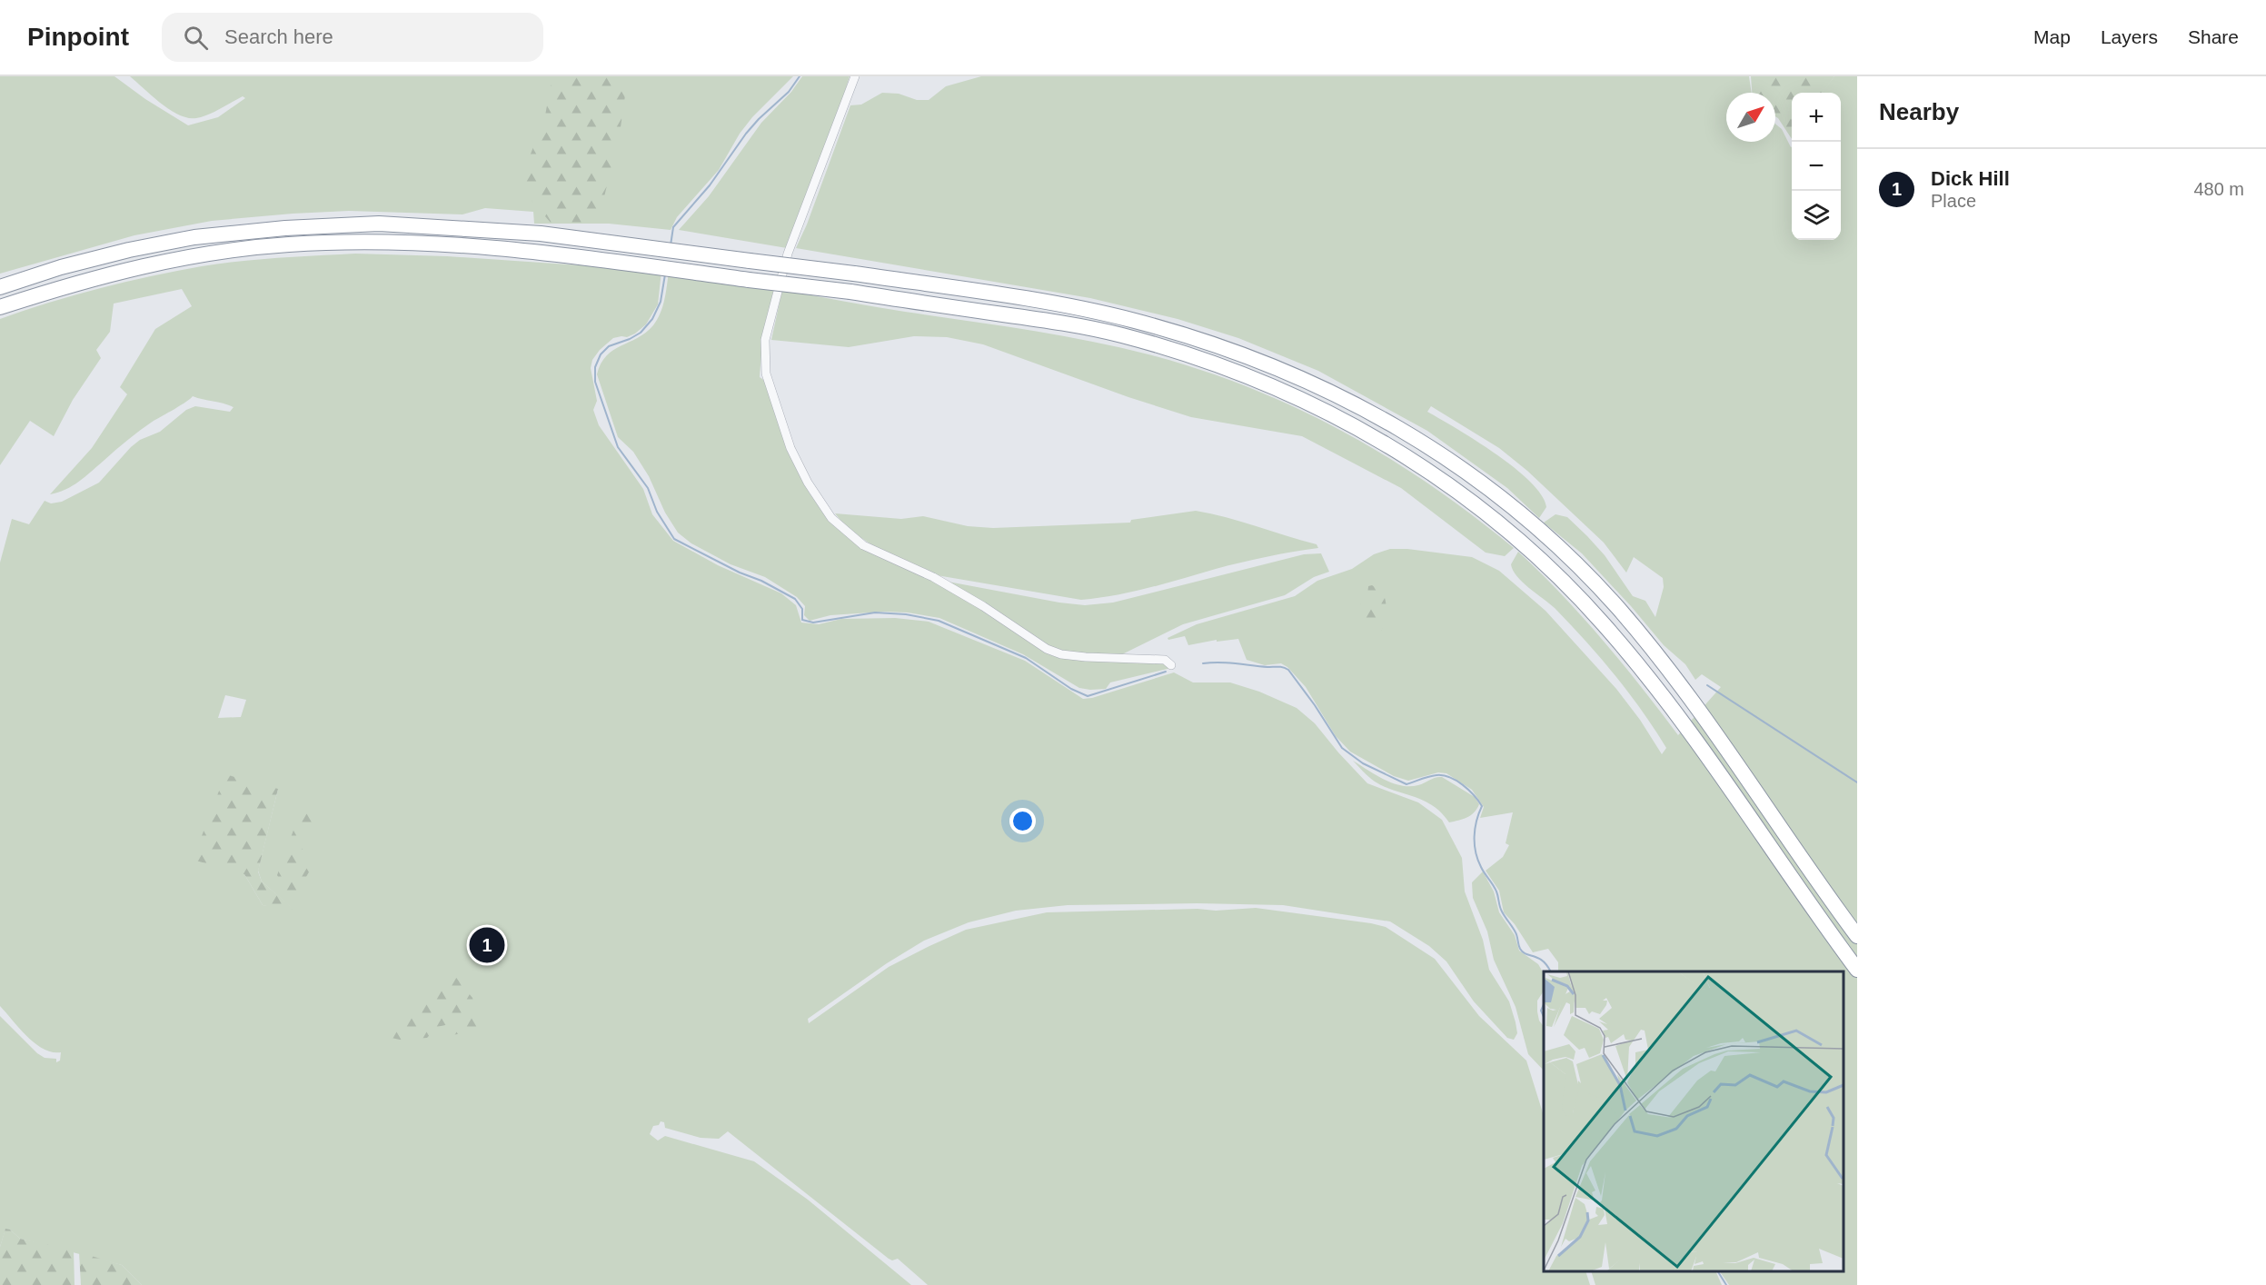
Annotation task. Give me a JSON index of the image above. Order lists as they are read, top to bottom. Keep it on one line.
{"north":"top right","page":{"header":"Pinpoint","search":"Search here","nav":["Map","Layers","Share"],"heading":"Nearby","map_buttons":["+","−"],"list":[{"mark":"1","name":"Dick Hill","note":"Place","value":"480 m"}],"pins":"1"}}
